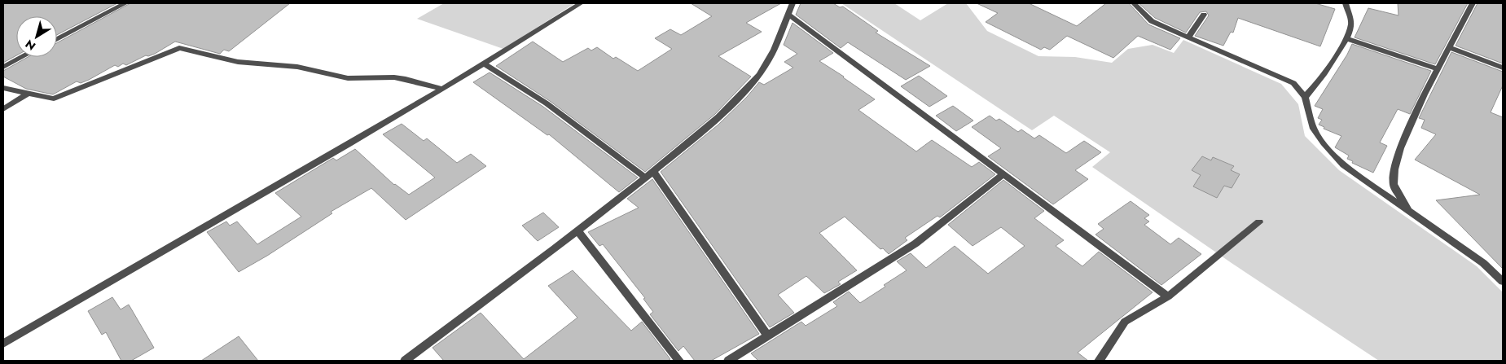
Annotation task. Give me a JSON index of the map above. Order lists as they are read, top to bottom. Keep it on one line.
{"north":"bottom left"}
